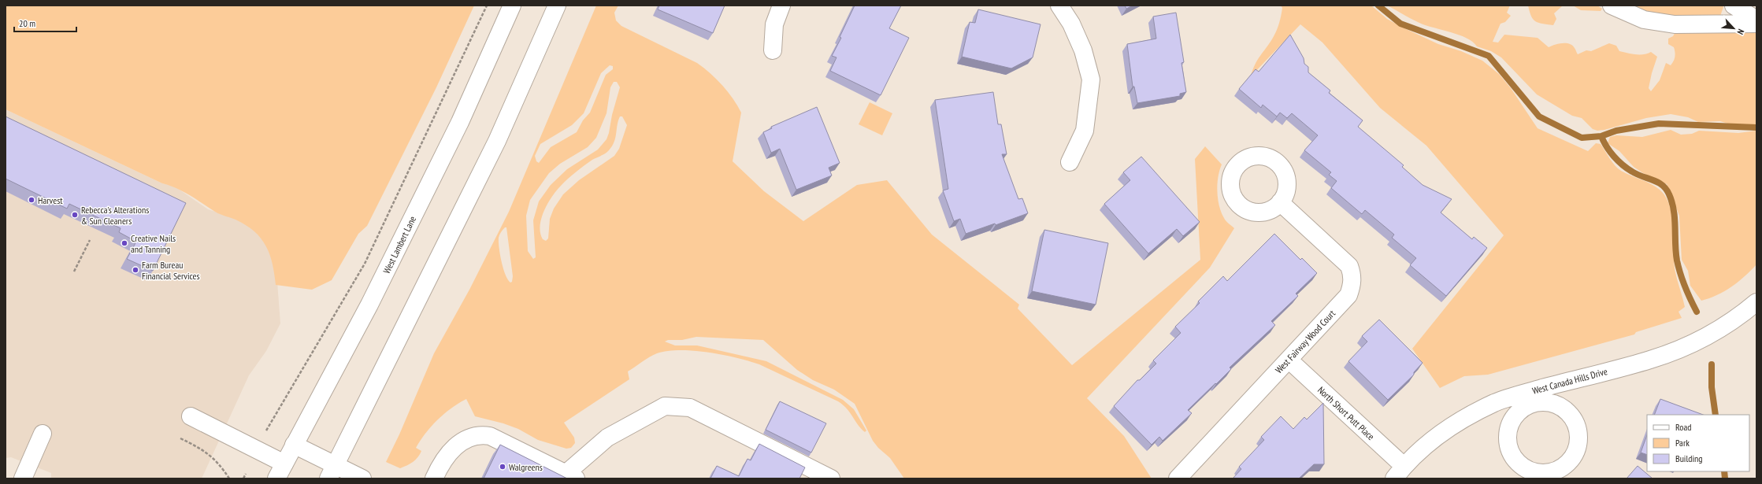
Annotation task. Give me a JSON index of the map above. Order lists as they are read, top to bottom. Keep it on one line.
{"streets":{"street":["West Lambert Lane","West Fairway Wood Court","West Canada Hills Drive","North Short Putt Place"]},"crossings":[["West Fairway Wood Court","North Short Putt Place"],["West Canada Hills Drive","North Short Putt Place"]],"places":["Harvest","Rebecca's Alterations & Sun Cleaners","Creative Nails and Tanning","Farm Bureau Financial Services","Walgreens"],"legend":["Road","Park","Building"],"scale_bar":"20 m","north":"bottom right"}
